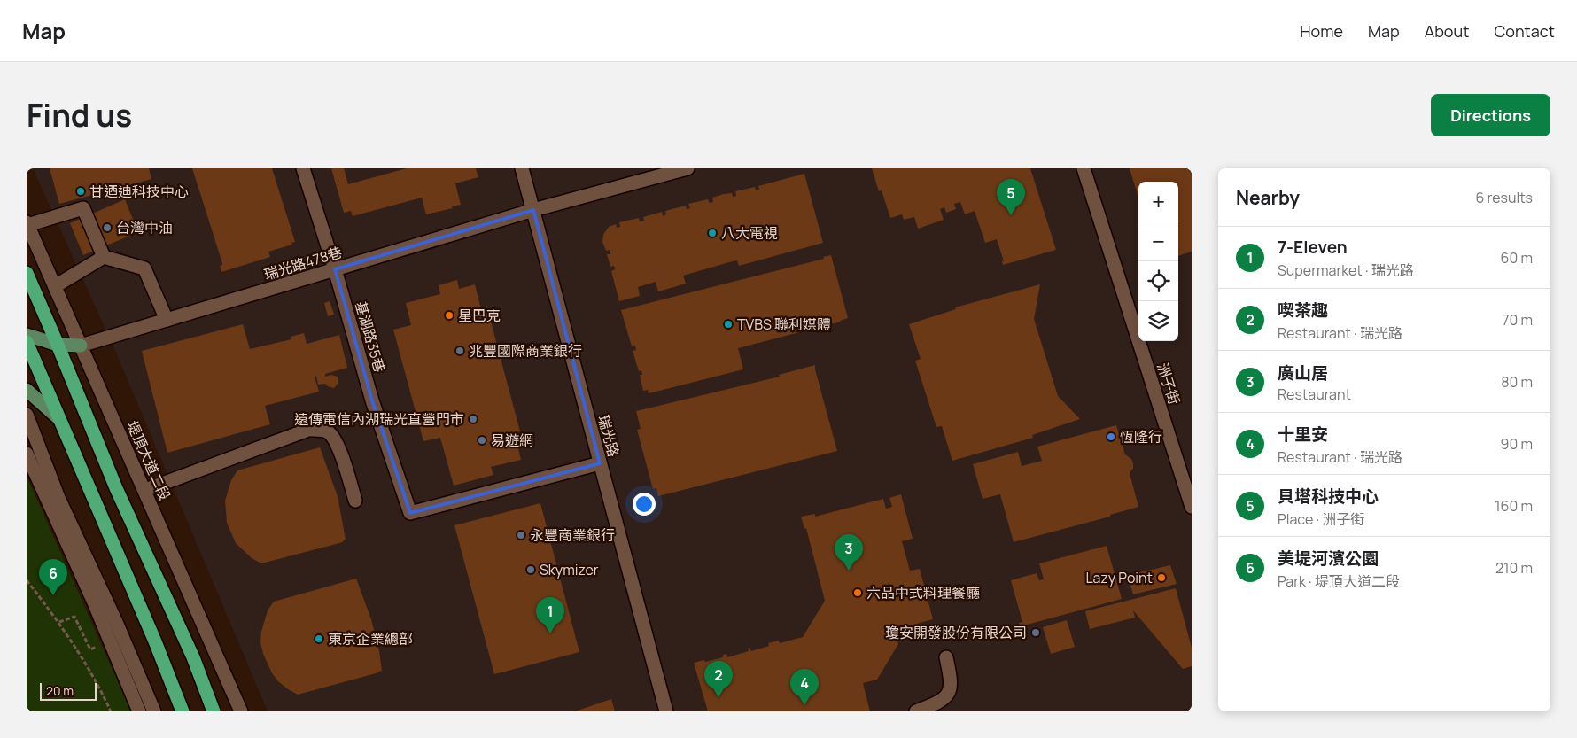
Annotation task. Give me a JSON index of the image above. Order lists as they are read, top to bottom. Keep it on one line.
{"streets":{"street":["瑞光路478巷","基湖路35巷","洲子街","瑞光路","堤頂大道二段"]},"crossings":[["瑞光路478巷","基湖路35巷"],["瑞光路478巷","瑞光路"],["瑞光路478巷","堤頂大道二段"],["基湖路35巷","瑞光路"]],"places":["甘迺迪科技中心","台灣中油","八大電視","星巴克","TVBS 聯利媒體","兆豐國際商業銀行","遠傳電信內湖瑞光直營門市","恆隆行","易遊網","永豐商業銀行","Skymizer","Lazy Point","六品中式料理餐廳","瓊安開發股份有限公司","東京企業總部"],"scale_bar":"20 m","page":{"header":"Map","nav":["Home","Map","About","Contact"],"title":"Find us","buttons":"Directions","heading":["Nearby","6 results"],"pins":["5","3","6","1","2","4"],"map_buttons":["+","−"],"list":[{"mark":"1","name":"7-Eleven","note":"Supermarket · 瑞光路","value":"60 m"},{"mark":"2","name":"喫茶趣","note":"Restaurant · 瑞光路","value":"70 m"},{"mark":"3","name":"廣山居","note":"Restaurant","value":"80 m"},{"mark":"4","name":"十里安","note":"Restaurant · 瑞光路","value":"90 m"},{"mark":"5","name":"貝塔科技中心","note":"Place · 洲子街","value":"160 m"},{"mark":"6","name":"美堤河濱公園","note":"Park · 堤頂大道二段","value":"210 m"}],"scale":"20 m"}}
